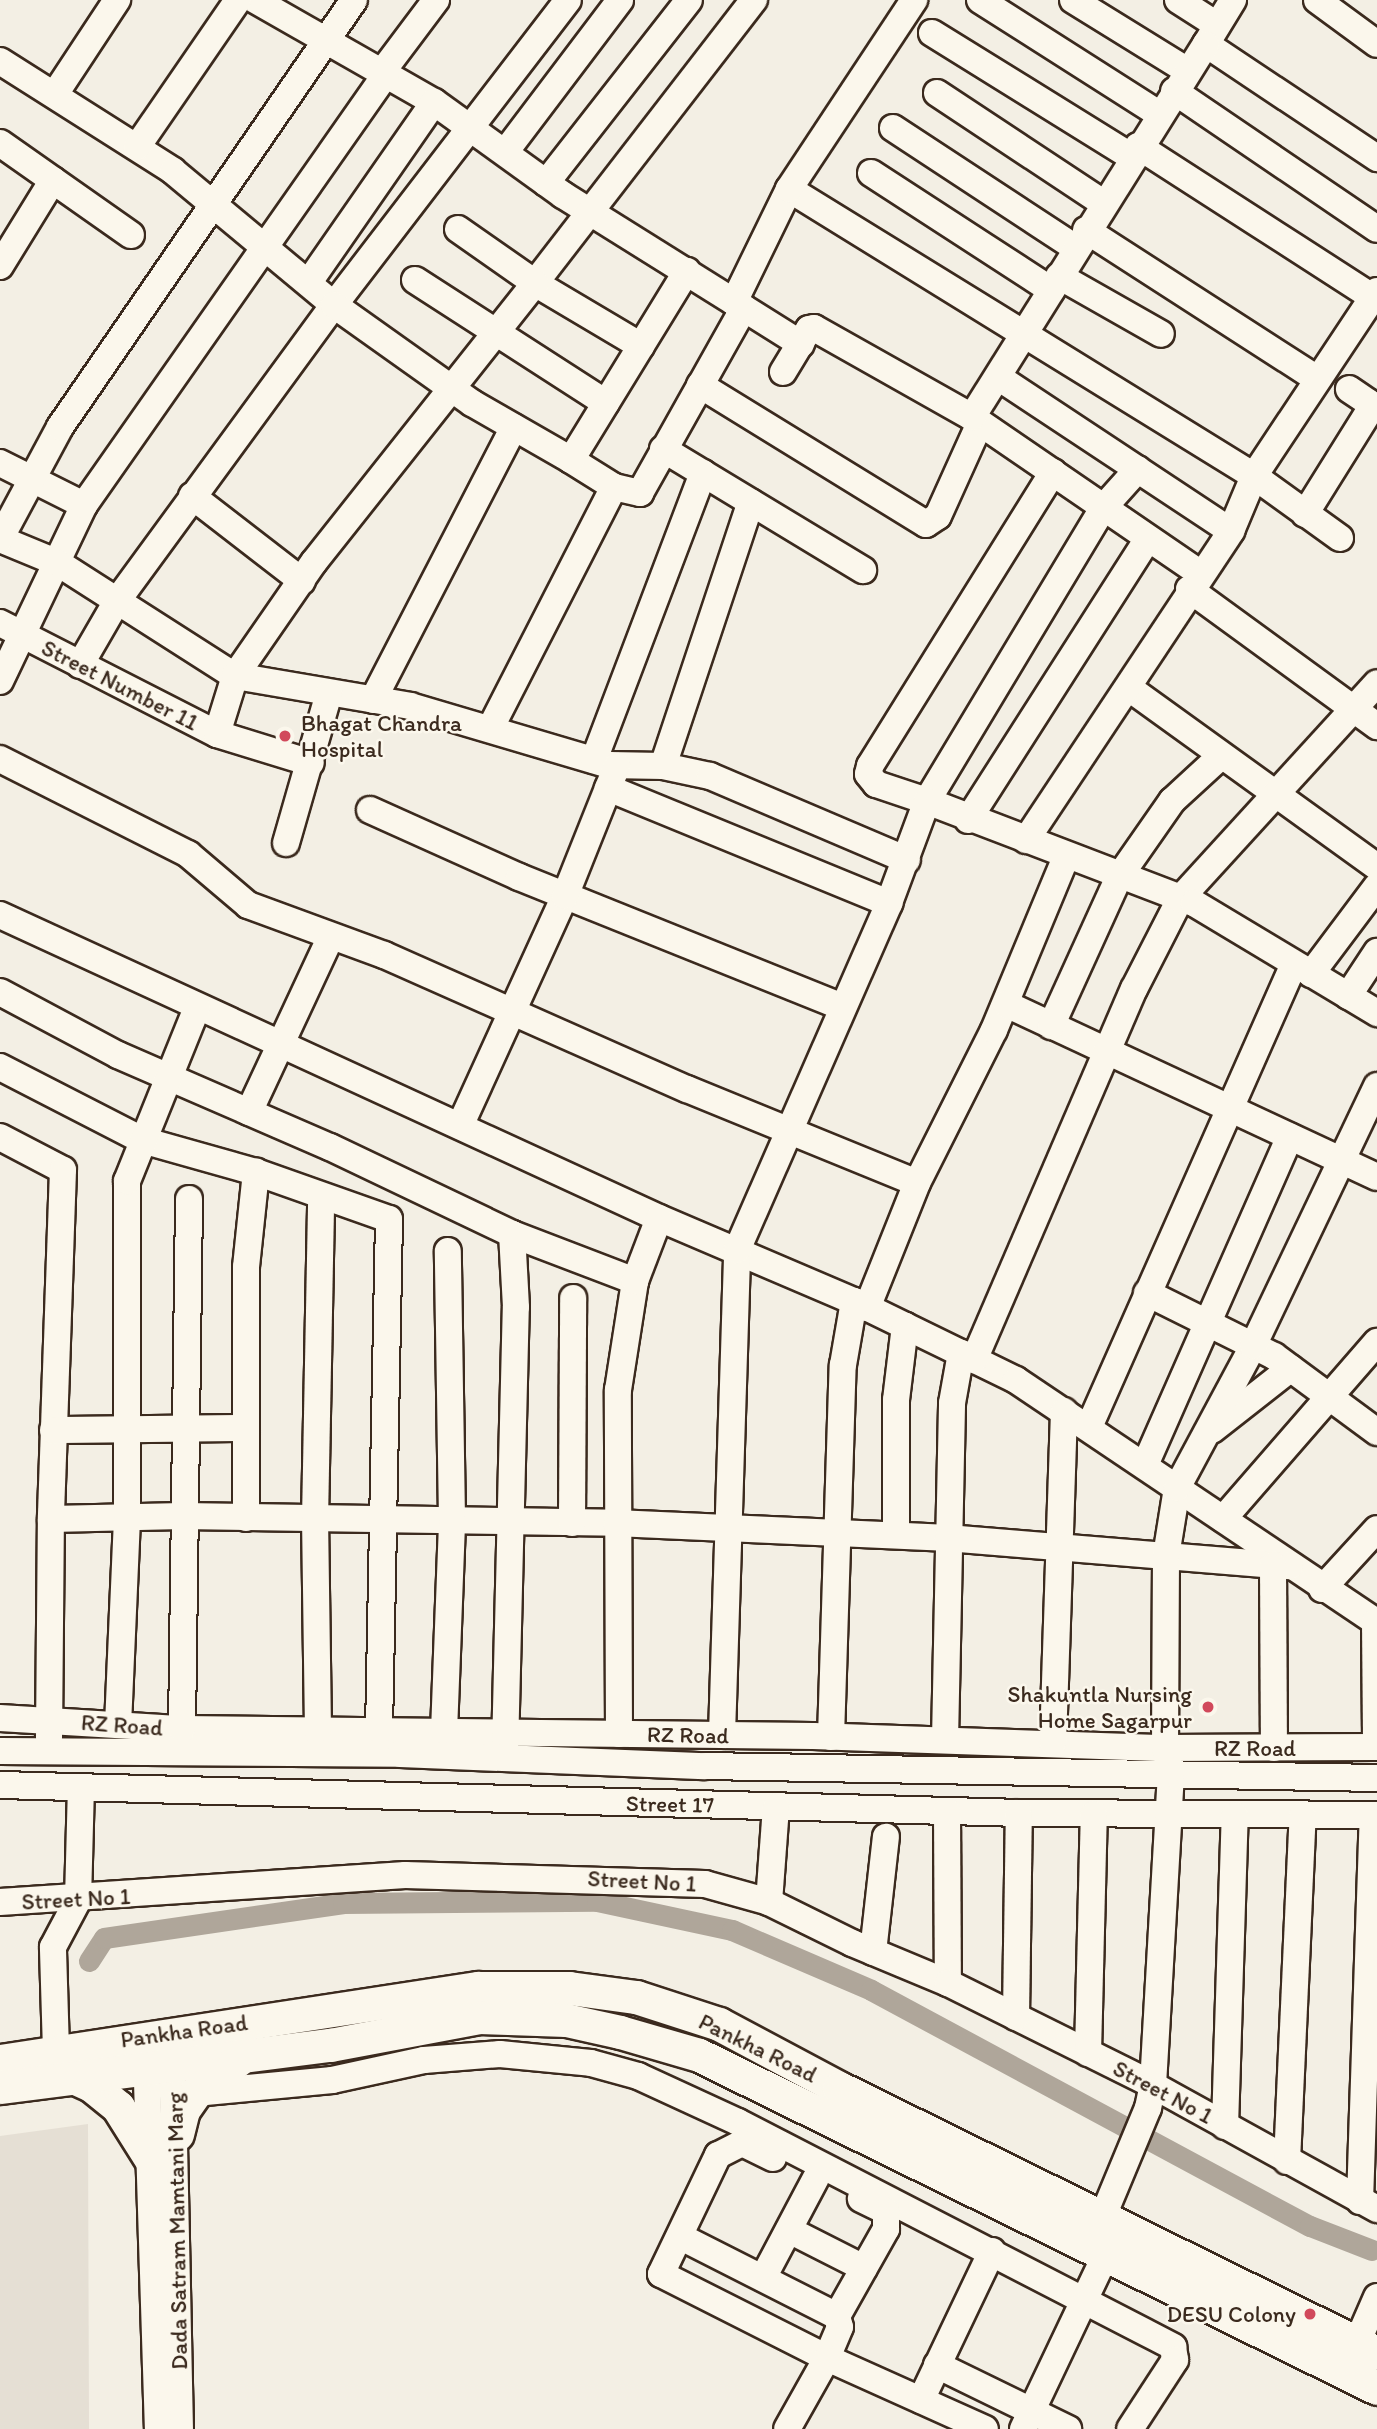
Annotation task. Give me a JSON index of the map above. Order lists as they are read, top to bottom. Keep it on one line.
{"streets":{"main road":["Pankha Road"],"street":["Street Number 11","RZ Road","Street 17","Street No 1","Dada Satram Mamtani Marg"]},"crossings":[["Pankha Road","Dada Satram Mamtani Marg"]],"places":["Bhagat Chandra Hospital","Shakuntla Nursing Home Sagarpur","DESU Colony"]}
